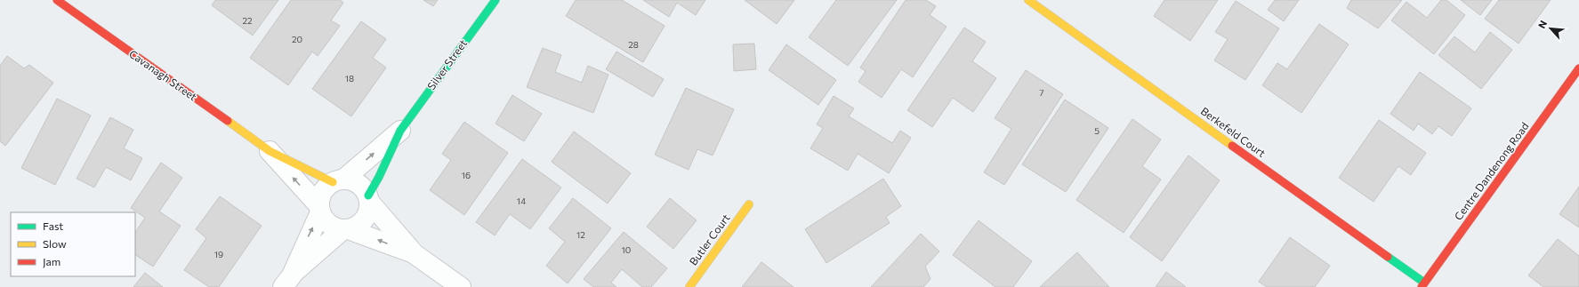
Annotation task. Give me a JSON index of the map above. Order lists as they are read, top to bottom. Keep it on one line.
{"streets":{"street":["Silver Street","Cavanagh Street","Berkefeld Court","Centre Dandenong Road","Butler Court"]},"crossings":[["Silver Street","Cavanagh Street"],["Berkefeld Court","Centre Dandenong Road"]],"house_numbers":["22","20","28","18","7","5","16","14","12","10","19"],"legend":["Fast","Slow","Jam"],"north":"top left"}
